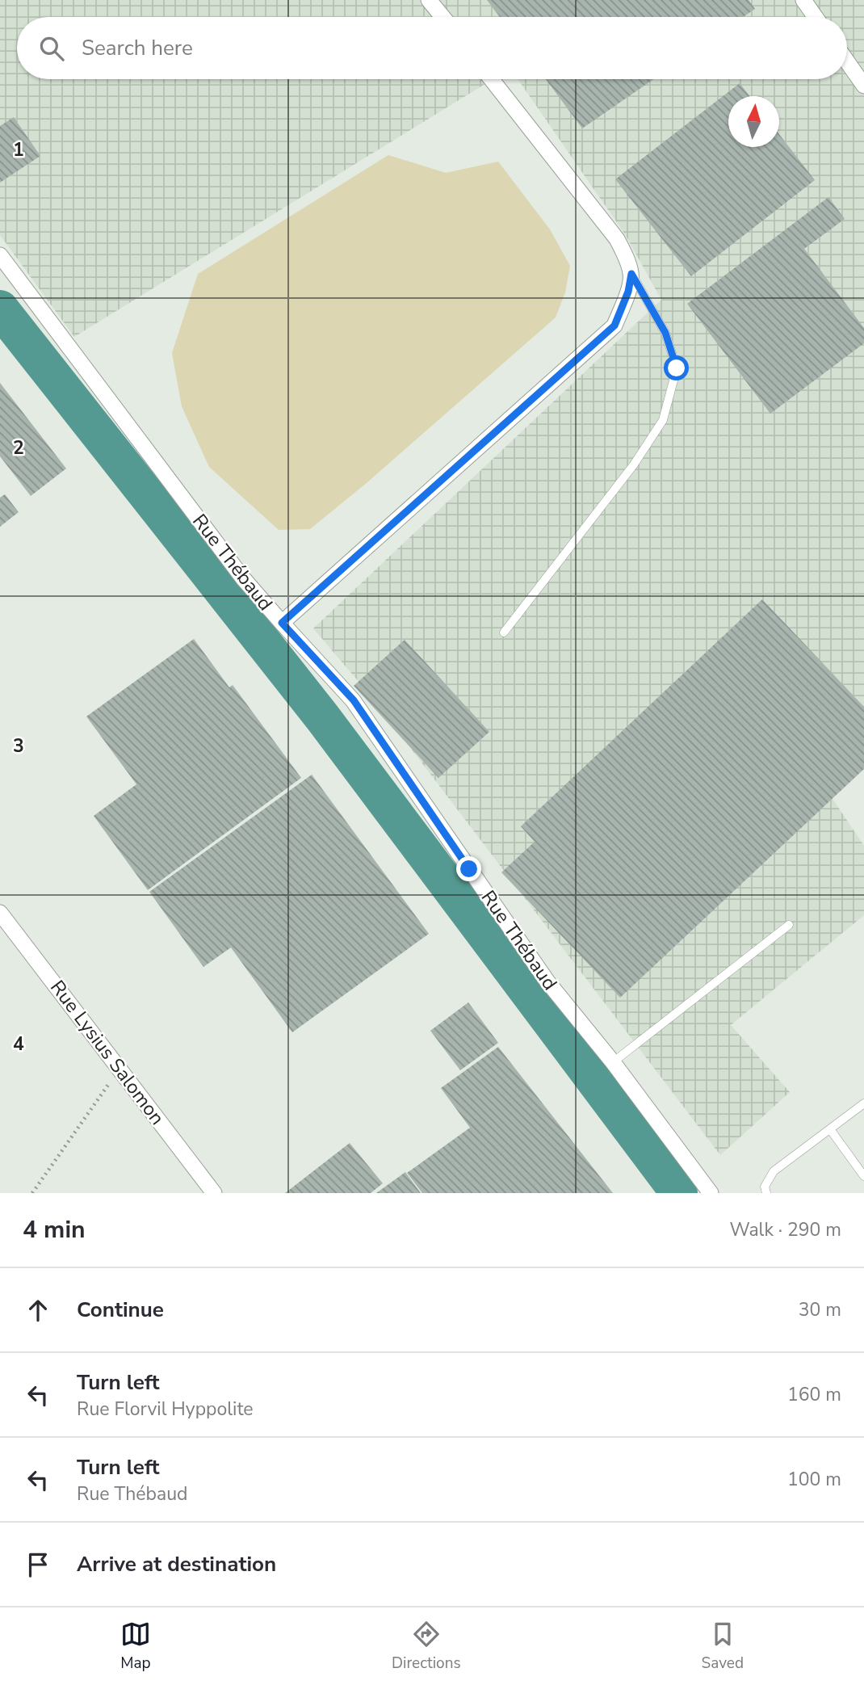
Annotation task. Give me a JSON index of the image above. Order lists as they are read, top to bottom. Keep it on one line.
{"streets":{"street":["Rue Thébaud","Rue Lysius Salomon"]},"north":"top","page":{"search":"Search here","heading":["4 min","Walk · 290 m"],"list":[["Continue","30 m"],["Turn left","Rue Florvil Hyppolite","160 m"],["Turn left","Rue Thébaud","100 m"],"Arrive at destination"],"nav":["Map","Directions","Saved"]},"grid":{"rows":["1","2","3","4"]}}
